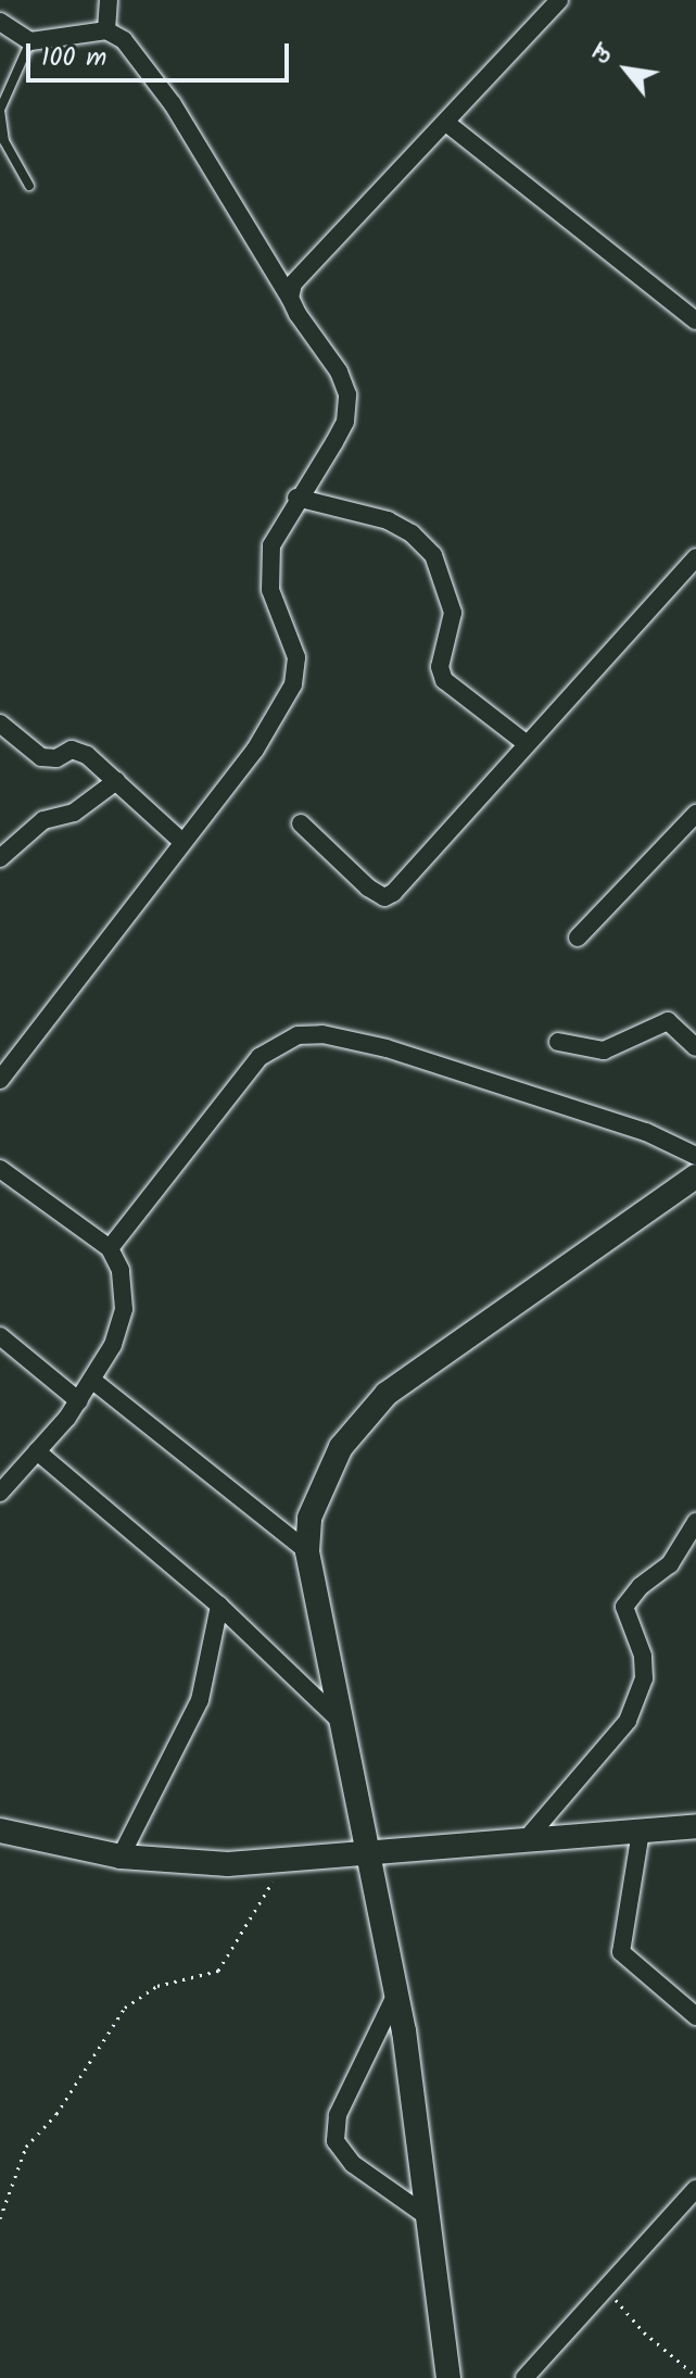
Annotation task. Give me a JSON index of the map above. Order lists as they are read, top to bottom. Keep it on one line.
{"scale_bar":"100 m","north":"top left"}
